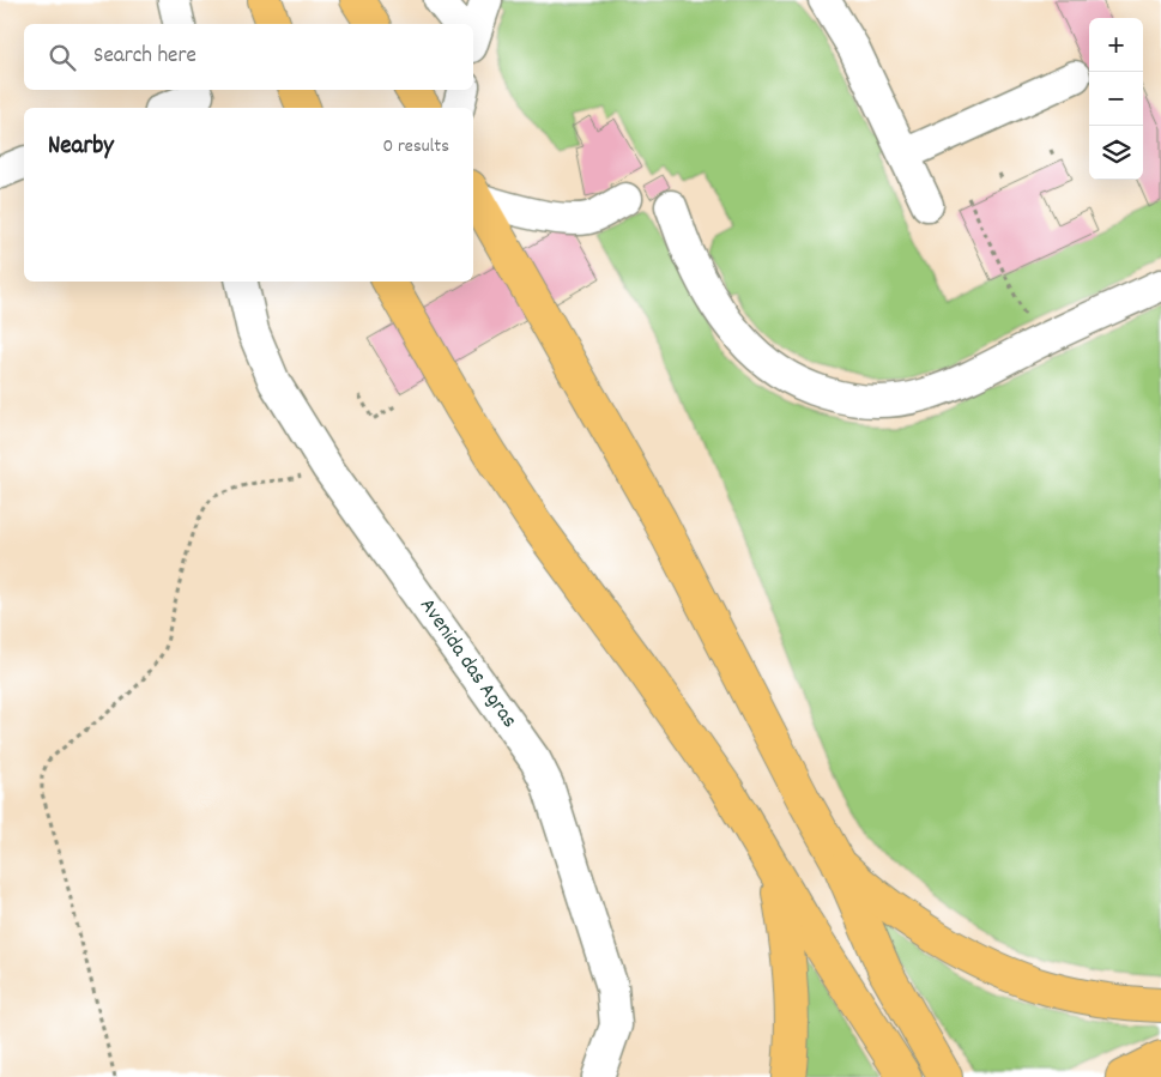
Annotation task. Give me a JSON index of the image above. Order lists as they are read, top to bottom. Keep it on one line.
{"streets":{"street":["Avenida das Agras"]},"page":{"map_buttons":["+","−"],"search":"Search here","heading":["Nearby","0 results"]}}
